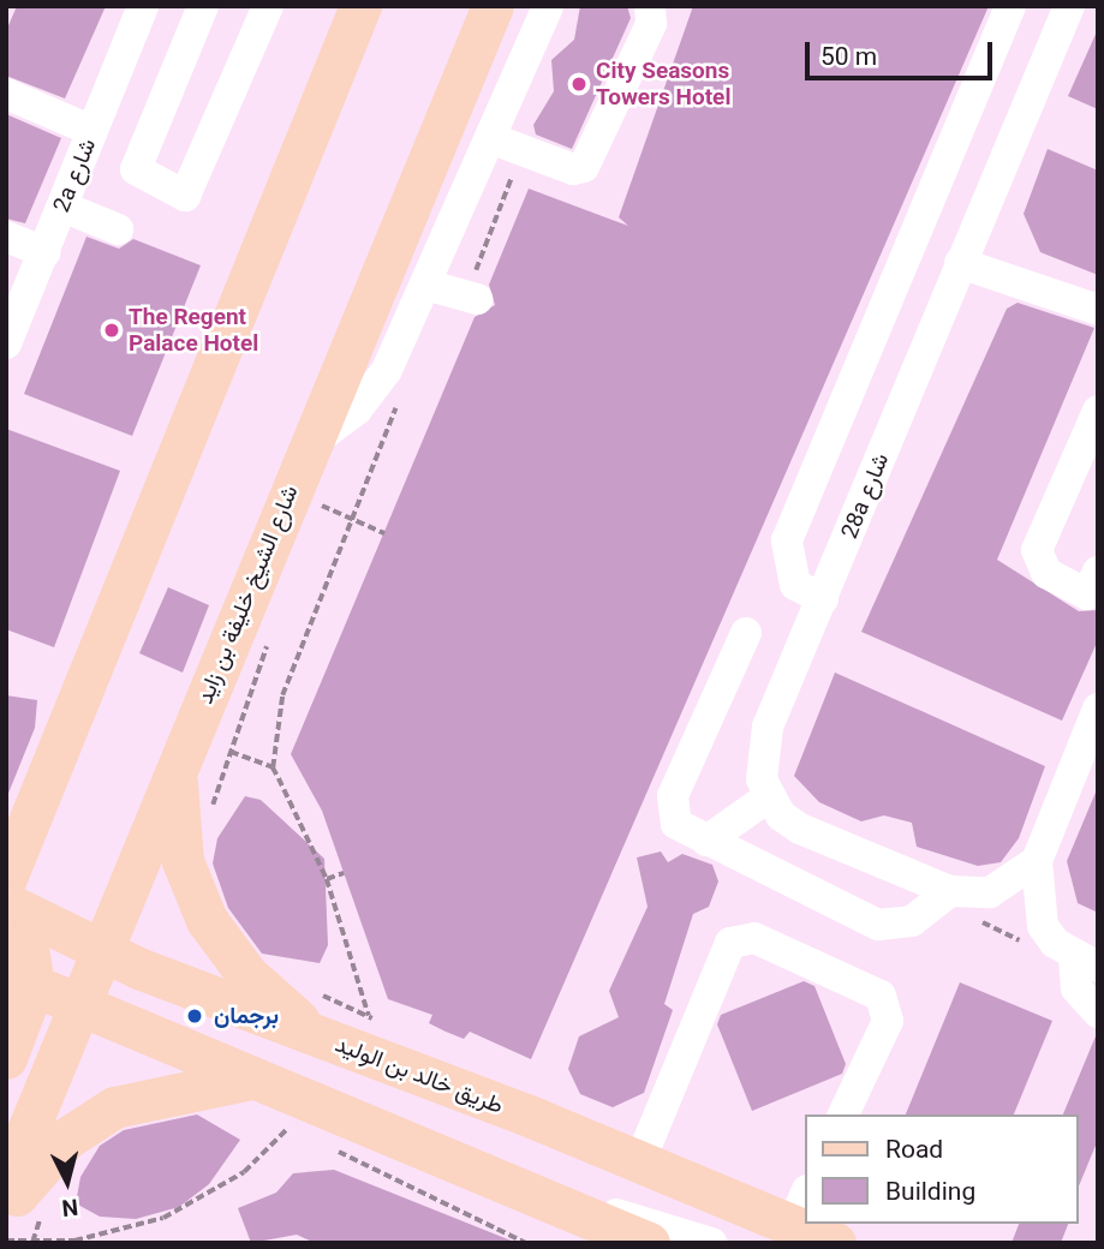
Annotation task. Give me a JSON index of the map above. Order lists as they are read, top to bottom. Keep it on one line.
{"streets":{"main road":["شارع الشيخ خليفة بن زايد","طريق خالد بن الوليد"],"street":["2a شارع","28a شارع"]},"crossings":[["شارع الشيخ خليفة بن زايد","طريق خالد بن الوليد"]],"places":["City Seasons Towers Hotel","The Regent Palace Hotel","برجمان"],"legend":["Road","Building"],"scale_bar":"50 m","north":"bottom"}
